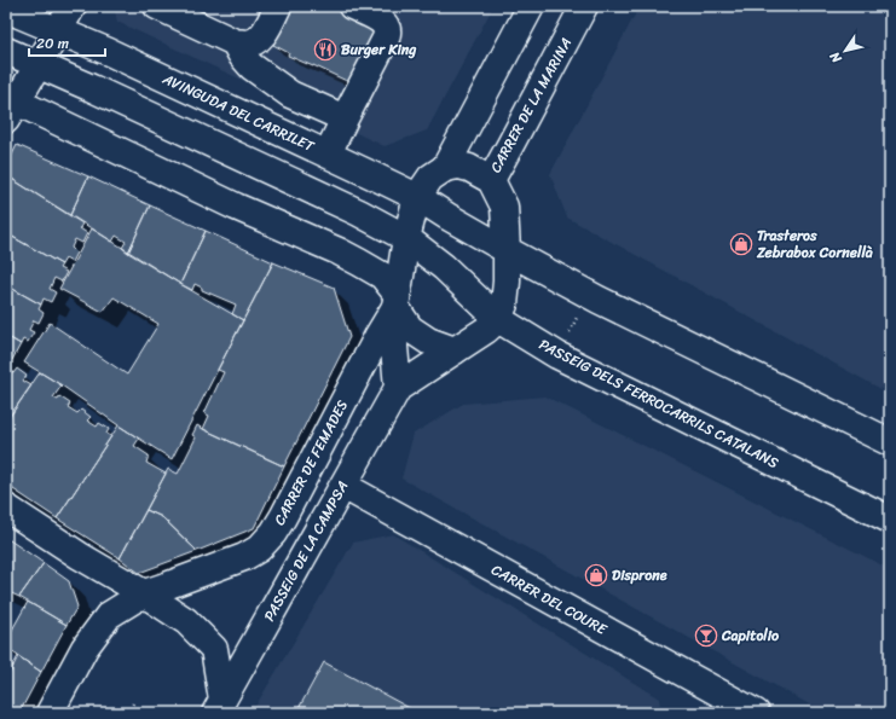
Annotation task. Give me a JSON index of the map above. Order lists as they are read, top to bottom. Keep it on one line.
{"streets":{"street":["CARRER DE LA MARINA","AVINGUDA DEL CARRILET","PASSEIG DELS FERROCARRILS CATALANS","CARRER DE FEMADES","PASSEIG DE LA CAMPSA","CARRER DEL COURE"]},"crossings":[["PASSEIG DE LA CAMPSA","CARRER DEL COURE"]],"places":{"restaurant":["Burger King"],"shop":["Trasteros Zebrabox Cornellà","Disprone"],"bar":["Capitolio"]},"scale_bar":"20 m","north":"bottom left"}
